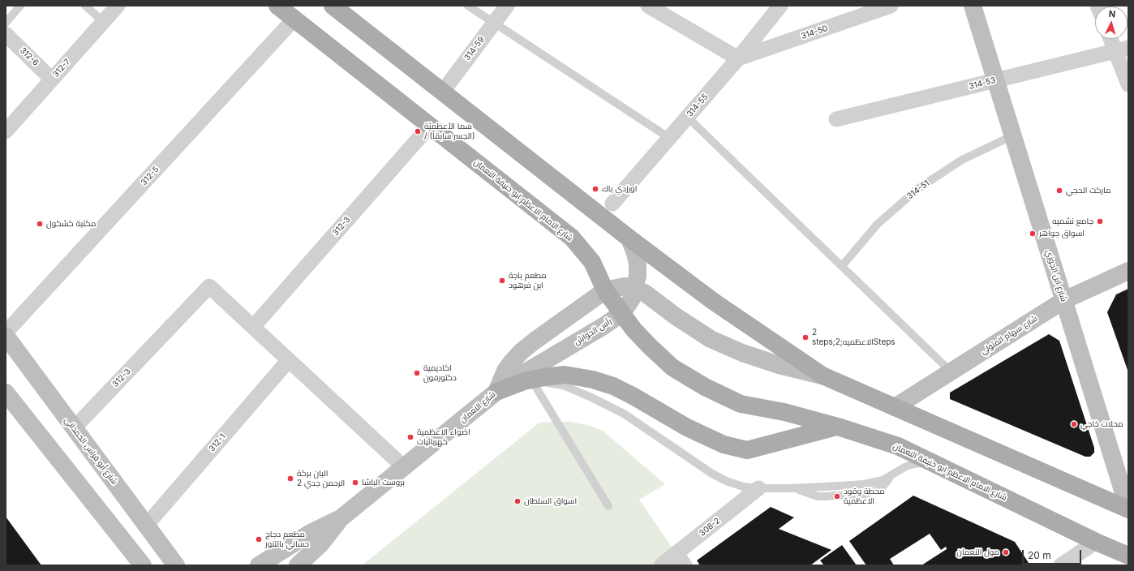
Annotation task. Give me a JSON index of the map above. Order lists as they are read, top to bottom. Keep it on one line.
{"streets":{"main road":["شارع الامام الاعظم ابو حنيفة النعمان"],"street":["314-50","314-59","312-6","312-7","314-53","314-55","312-5","312-3","شارع ابن الجوزي","رآس الحواش","شارع سهام المتولي","شارع النعمان","312-1","شارع أبو فراس الحمداني","308-2"],"lane":["314-51"]},"crossings":[["314-50","314-55"],["312-6","312-7"],["314-53","شارع ابن الجوزي"],["312-5","شارع الامام الاعظم ابو حنيفة النعمان"],["314-51","شارع ابن الجوزي"],["شارع الامام الاعظم ابو حنيفة النعمان","312-3"],["شارع الامام الاعظم ابو حنيفة النعمان","رآس الحواش"],["شارع الامام الاعظم ابو حنيفة النعمان","شارع النعمان"],["312-3","شارع النعمان"],["312-3","312-1"],["312-3","شارع أبو فراس الحمداني"],["شارع ابن الجوزي","شارع سهام المتولي"],["رآس الحواش","شارع النعمان"],["312-1","شارع أبو فراس الحمداني"]],"places":["سَما الأعظميّة / (الجسر سابقاً)","اورزدي باك","ماركت الحجي","جامع نشميه","مكتبة كشكول","اسواق جواهر","مطعم باجة ابن فرهود","2 steps;الاعظميه;2Steps","اكاديمية دكتورفون","محلات خاجي","اضواء الاعظمية كهربائيات","البان بركة الرحمن جدي 2","بروست الباشا","محطة وقود الاعظمية","اسواق السلطان","مطعم دجاج حساني بالتنور","مول النعمان"],"scale_bar":"20 m","north":"top"}
